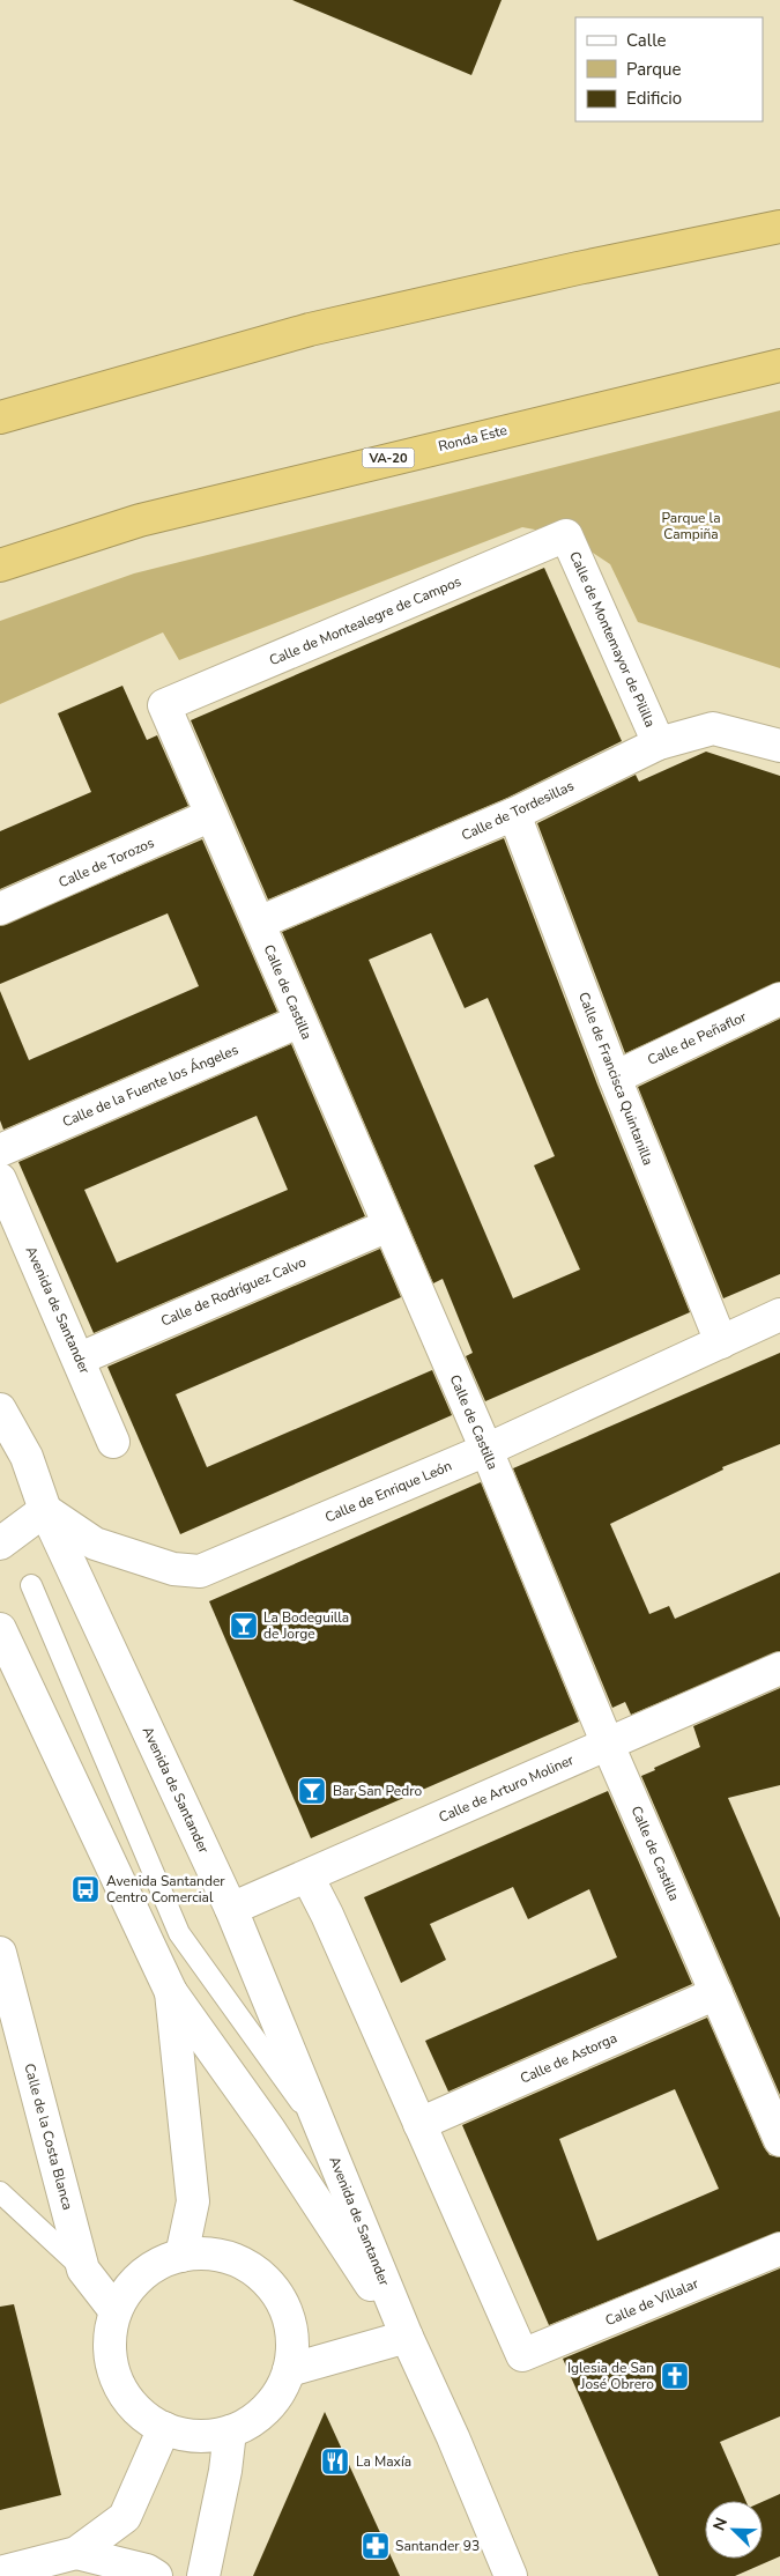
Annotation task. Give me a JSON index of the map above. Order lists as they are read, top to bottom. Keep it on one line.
{"streets":{"highway":["Ronda Este","VA-20"],"street":["Calle de Montealegre de Campos","Calle de Montemayor de Pililla","Calle de Tordesillas","Calle de Torozos","Calle de Castilla","Calle de Peñaflor","Calle de Francisca Quintanilla","Calle de la Fuente los Ángeles","Calle de Rodríguez Calvo","Avenida de Santander","Calle de Enrique León","Calle de Arturo Moliner","Calle de Astorga","Calle de la Costa Blanca","Calle de Villalar"]},"crossings":[["Calle de Montealegre de Campos","Calle de Montemayor de Pililla"],["Calle de Montealegre de Campos","Calle de Castilla"],["Calle de Montemayor de Pililla","Calle de Tordesillas"],["Calle de Tordesillas","Calle de Castilla"],["Calle de Tordesillas","Calle de Francisca Quintanilla"],["Calle de Torozos","Calle de Castilla"],["Calle de Castilla","Calle de la Fuente los Ángeles"],["Calle de Castilla","Calle de Rodríguez Calvo"],["Calle de Castilla","Calle de Enrique León"],["Calle de Castilla","Calle de Arturo Moliner"],["Calle de Castilla","Calle de Astorga"],["Calle de Peñaflor","Calle de Francisca Quintanilla"],["Calle de Francisca Quintanilla","Calle de Enrique León"],["Calle de Rodríguez Calvo","Avenida de Santander"],["Avenida de Santander","Calle de Enrique León"],["Avenida de Santander","Calle de Arturo Moliner"],["Avenida de Santander","Calle de la Costa Blanca"],["Calle de Astorga","Calle de Villalar"]],"parks":["Parque la Campiña"],"places":{"bar":["La Bodeguilla de Jorge","Bar San Pedro"],"bus stop":["Avenida Santander Centro Comercial"],"church":["Iglesia de San José Obrero"],"restaurant":["La Maxía"],"pharmacy":["Santander 93"]},"legend":["Calle","Parque","Edificio"],"north":"top left"}
